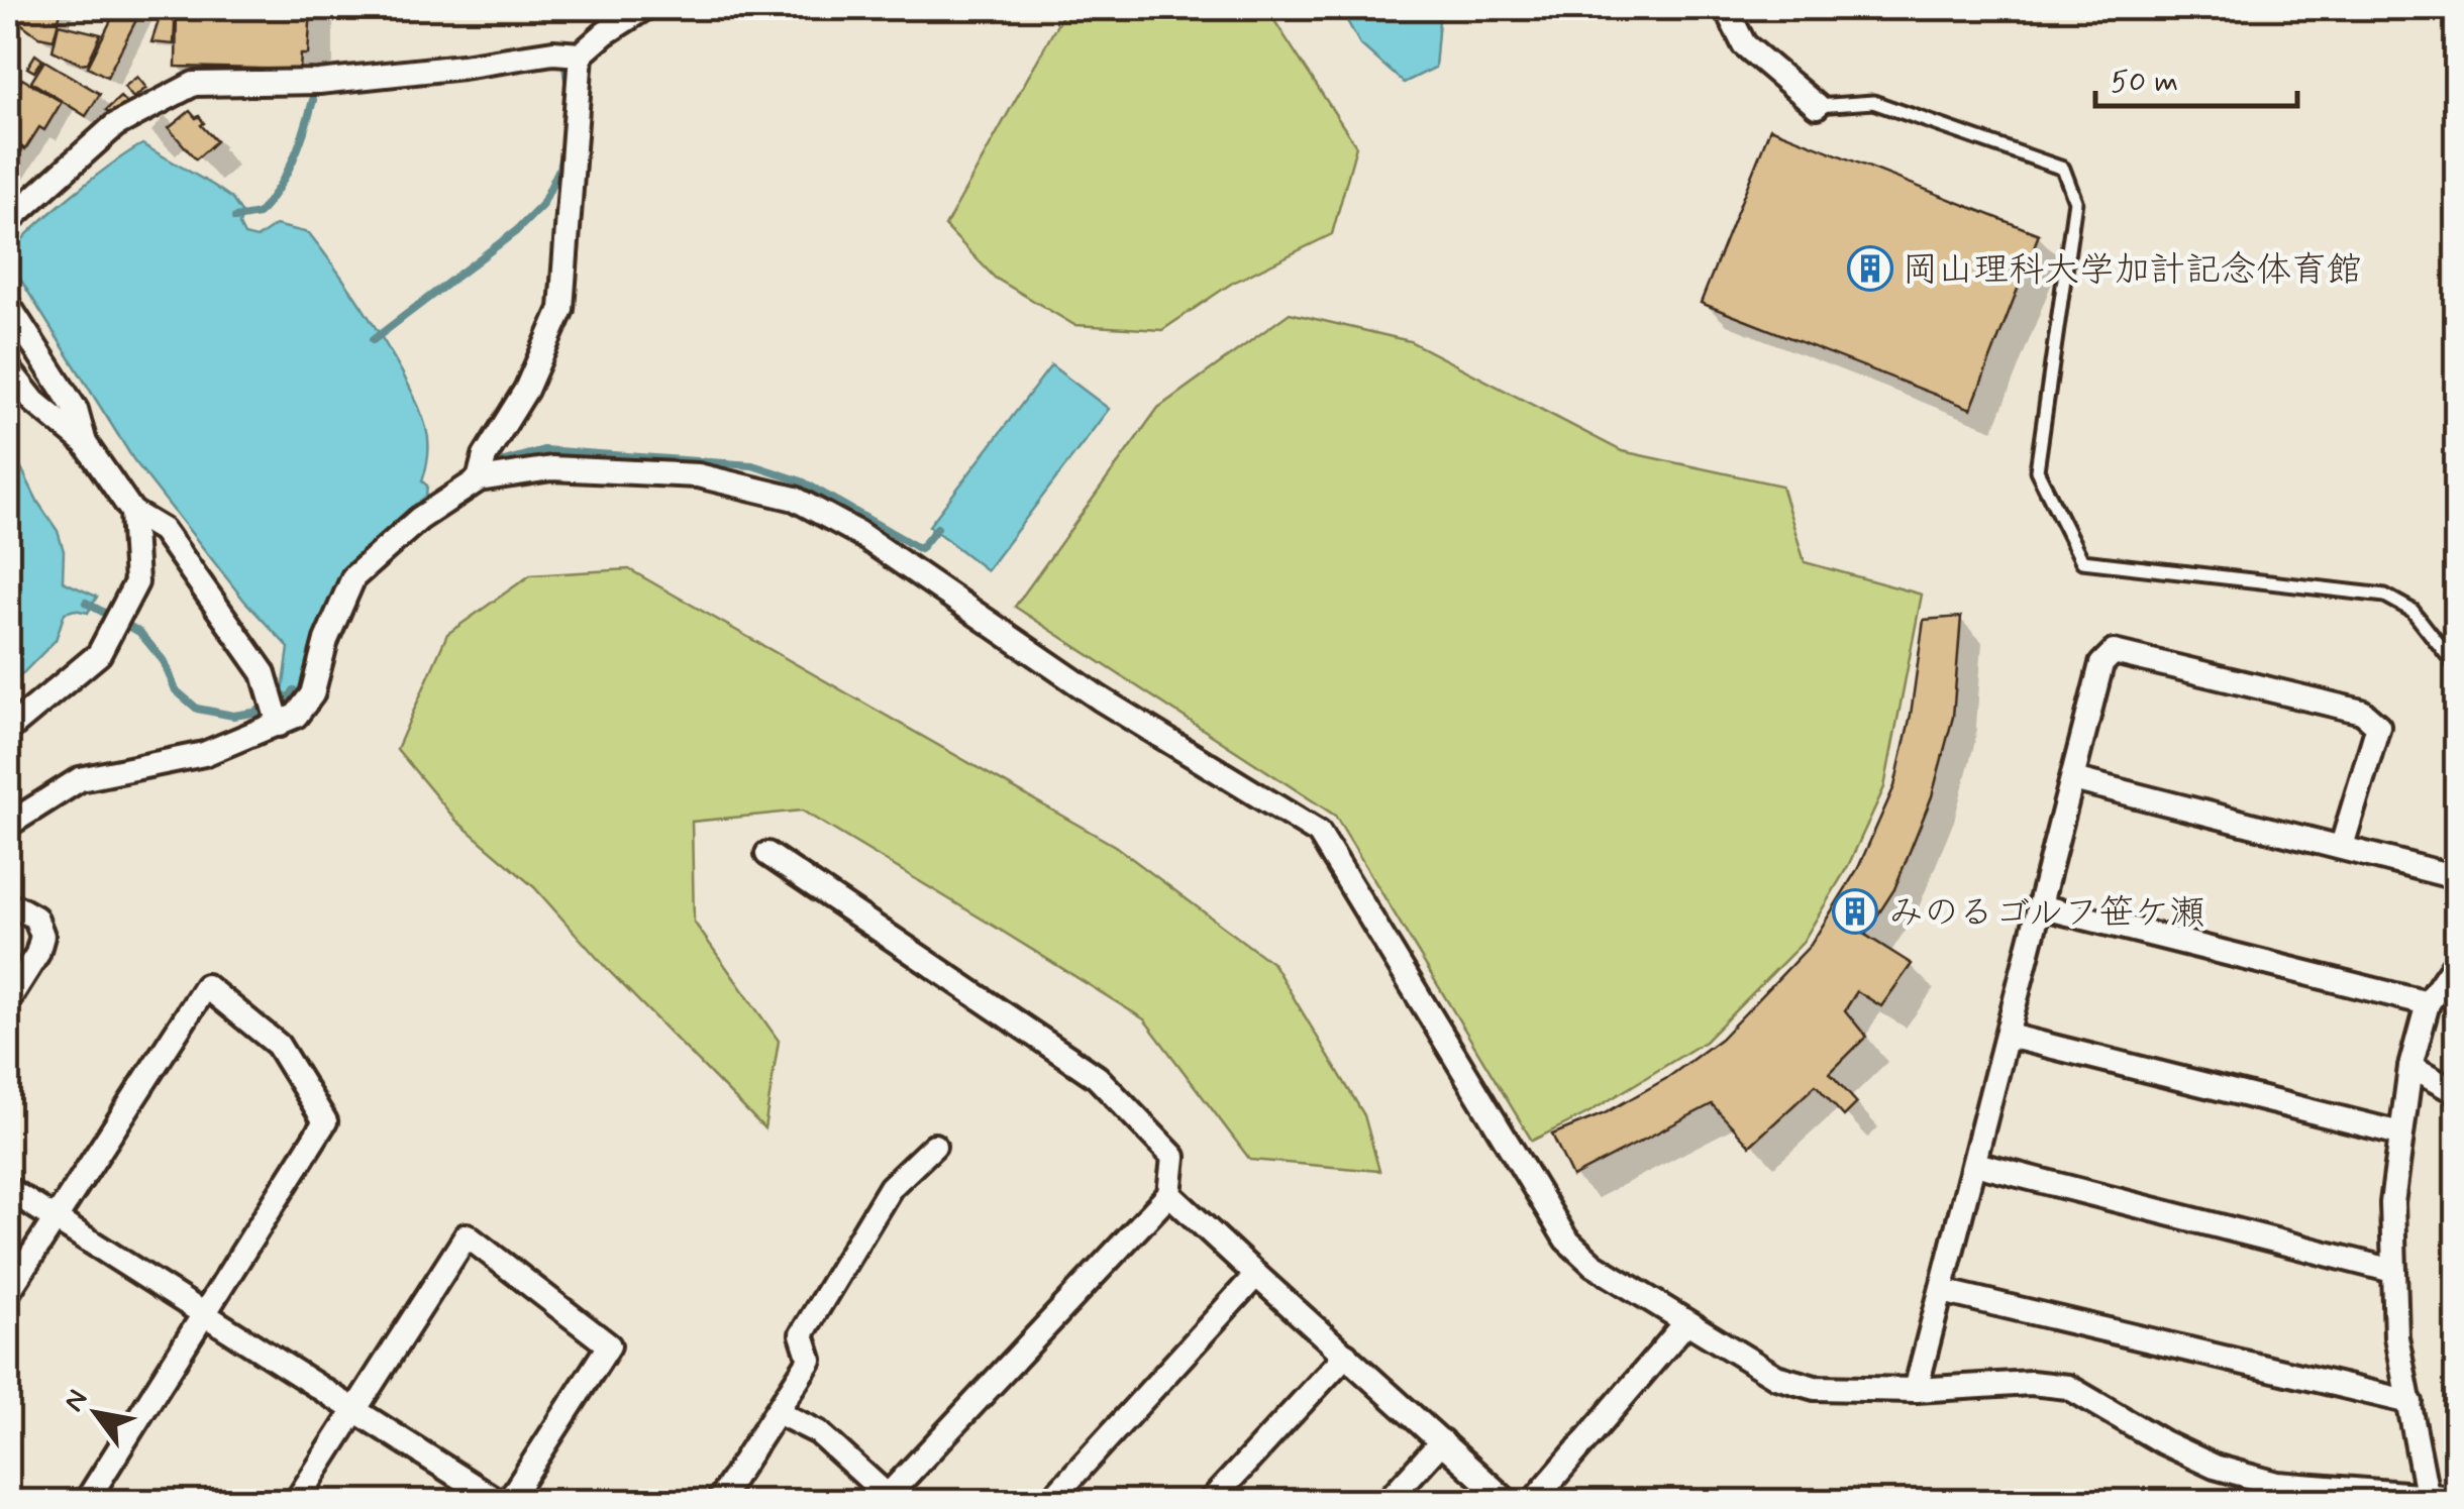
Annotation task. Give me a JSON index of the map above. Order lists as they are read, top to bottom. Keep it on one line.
{"places":{"building":["岡山理科大学加計記念体育館","みのるゴルフ笹ケ瀬"]},"scale_bar":"50 m","north":"top left"}
